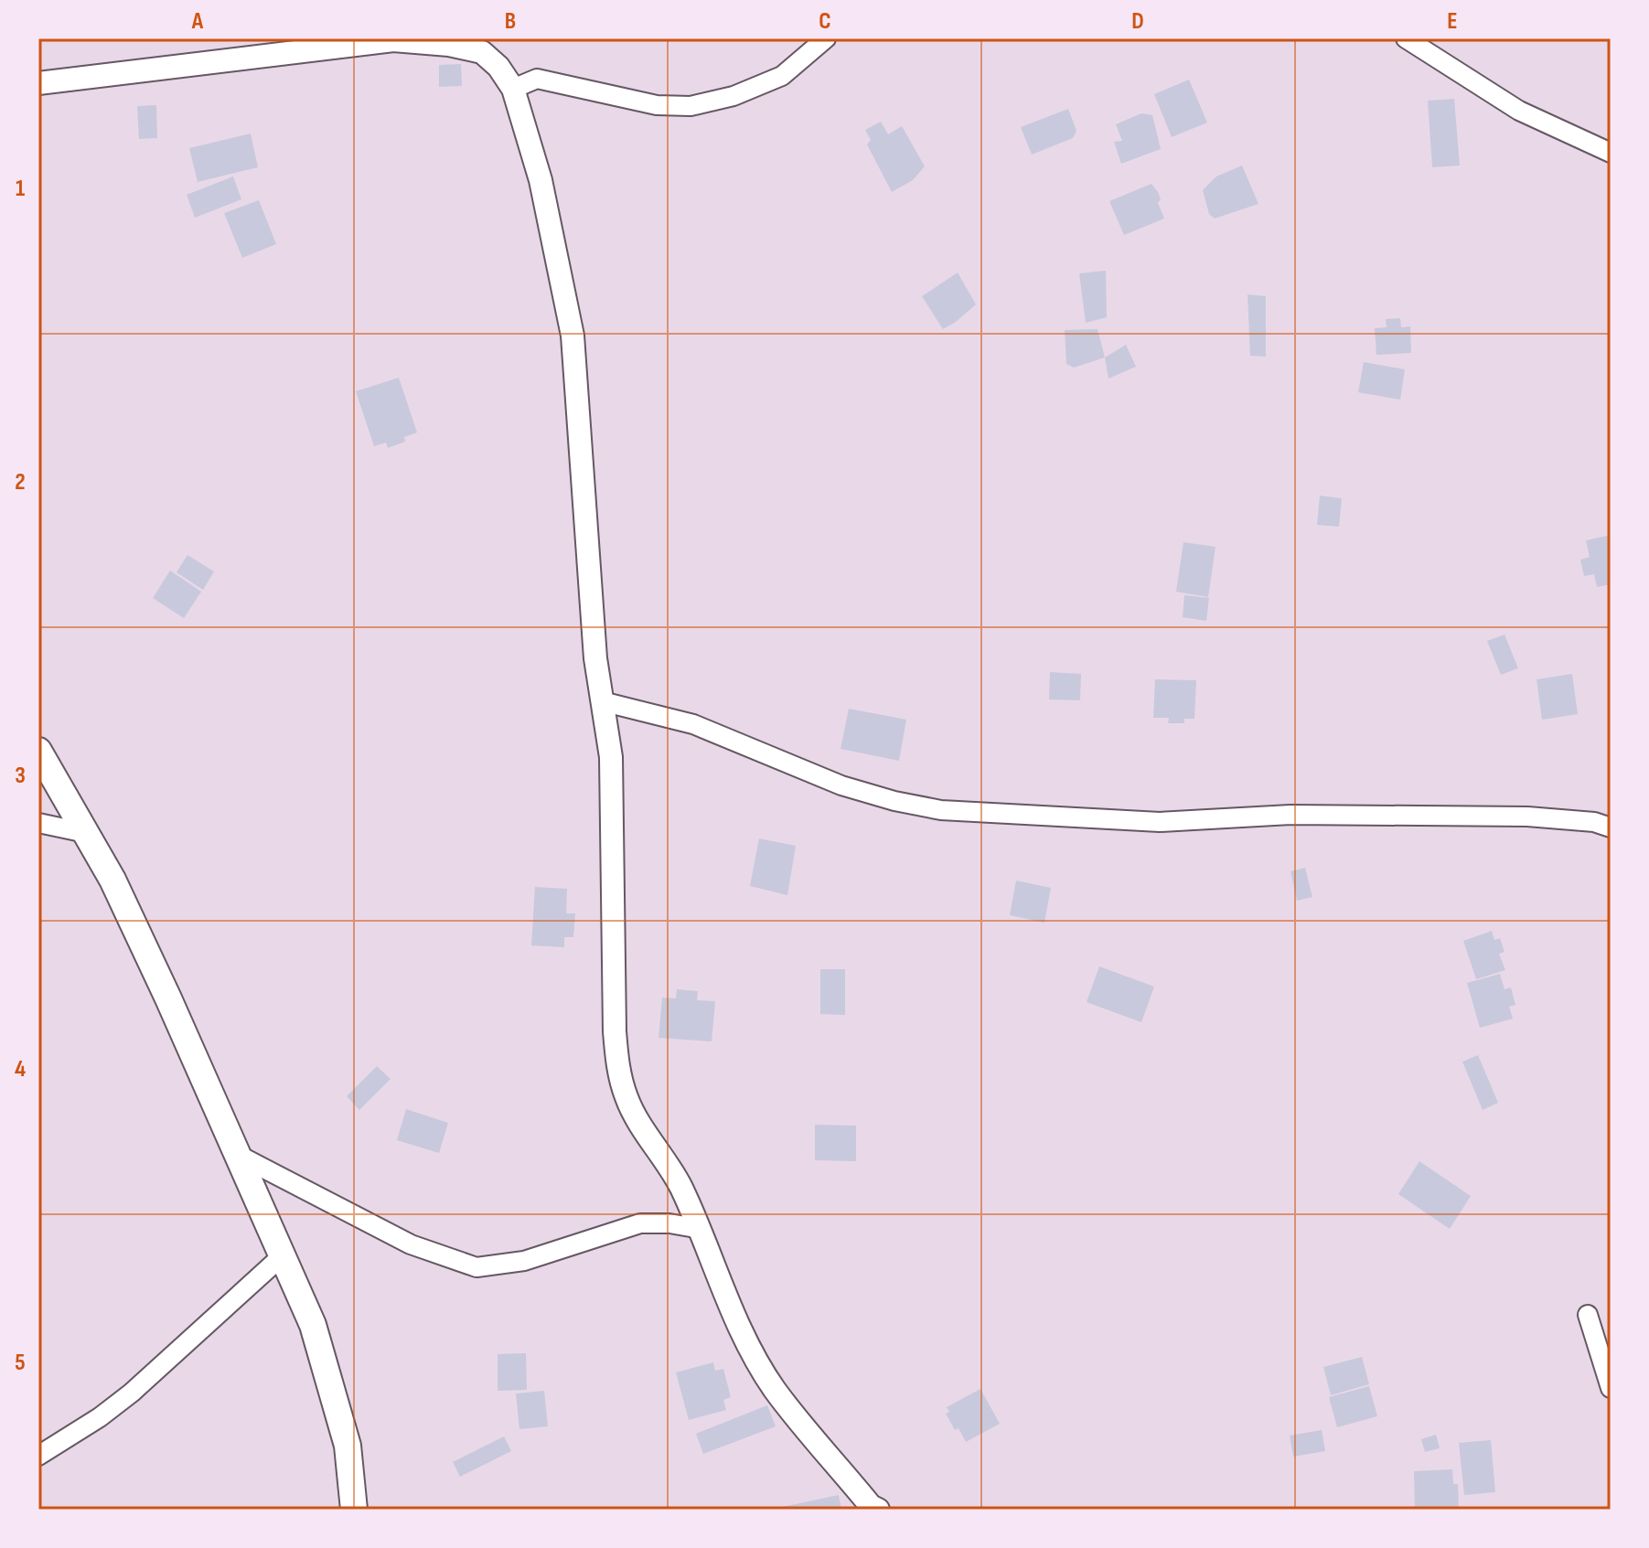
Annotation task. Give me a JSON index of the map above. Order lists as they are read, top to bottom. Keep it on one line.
{"grid":{"columns":["A","B","C","D","E"],"rows":["1","2","3","4","5"]}}
